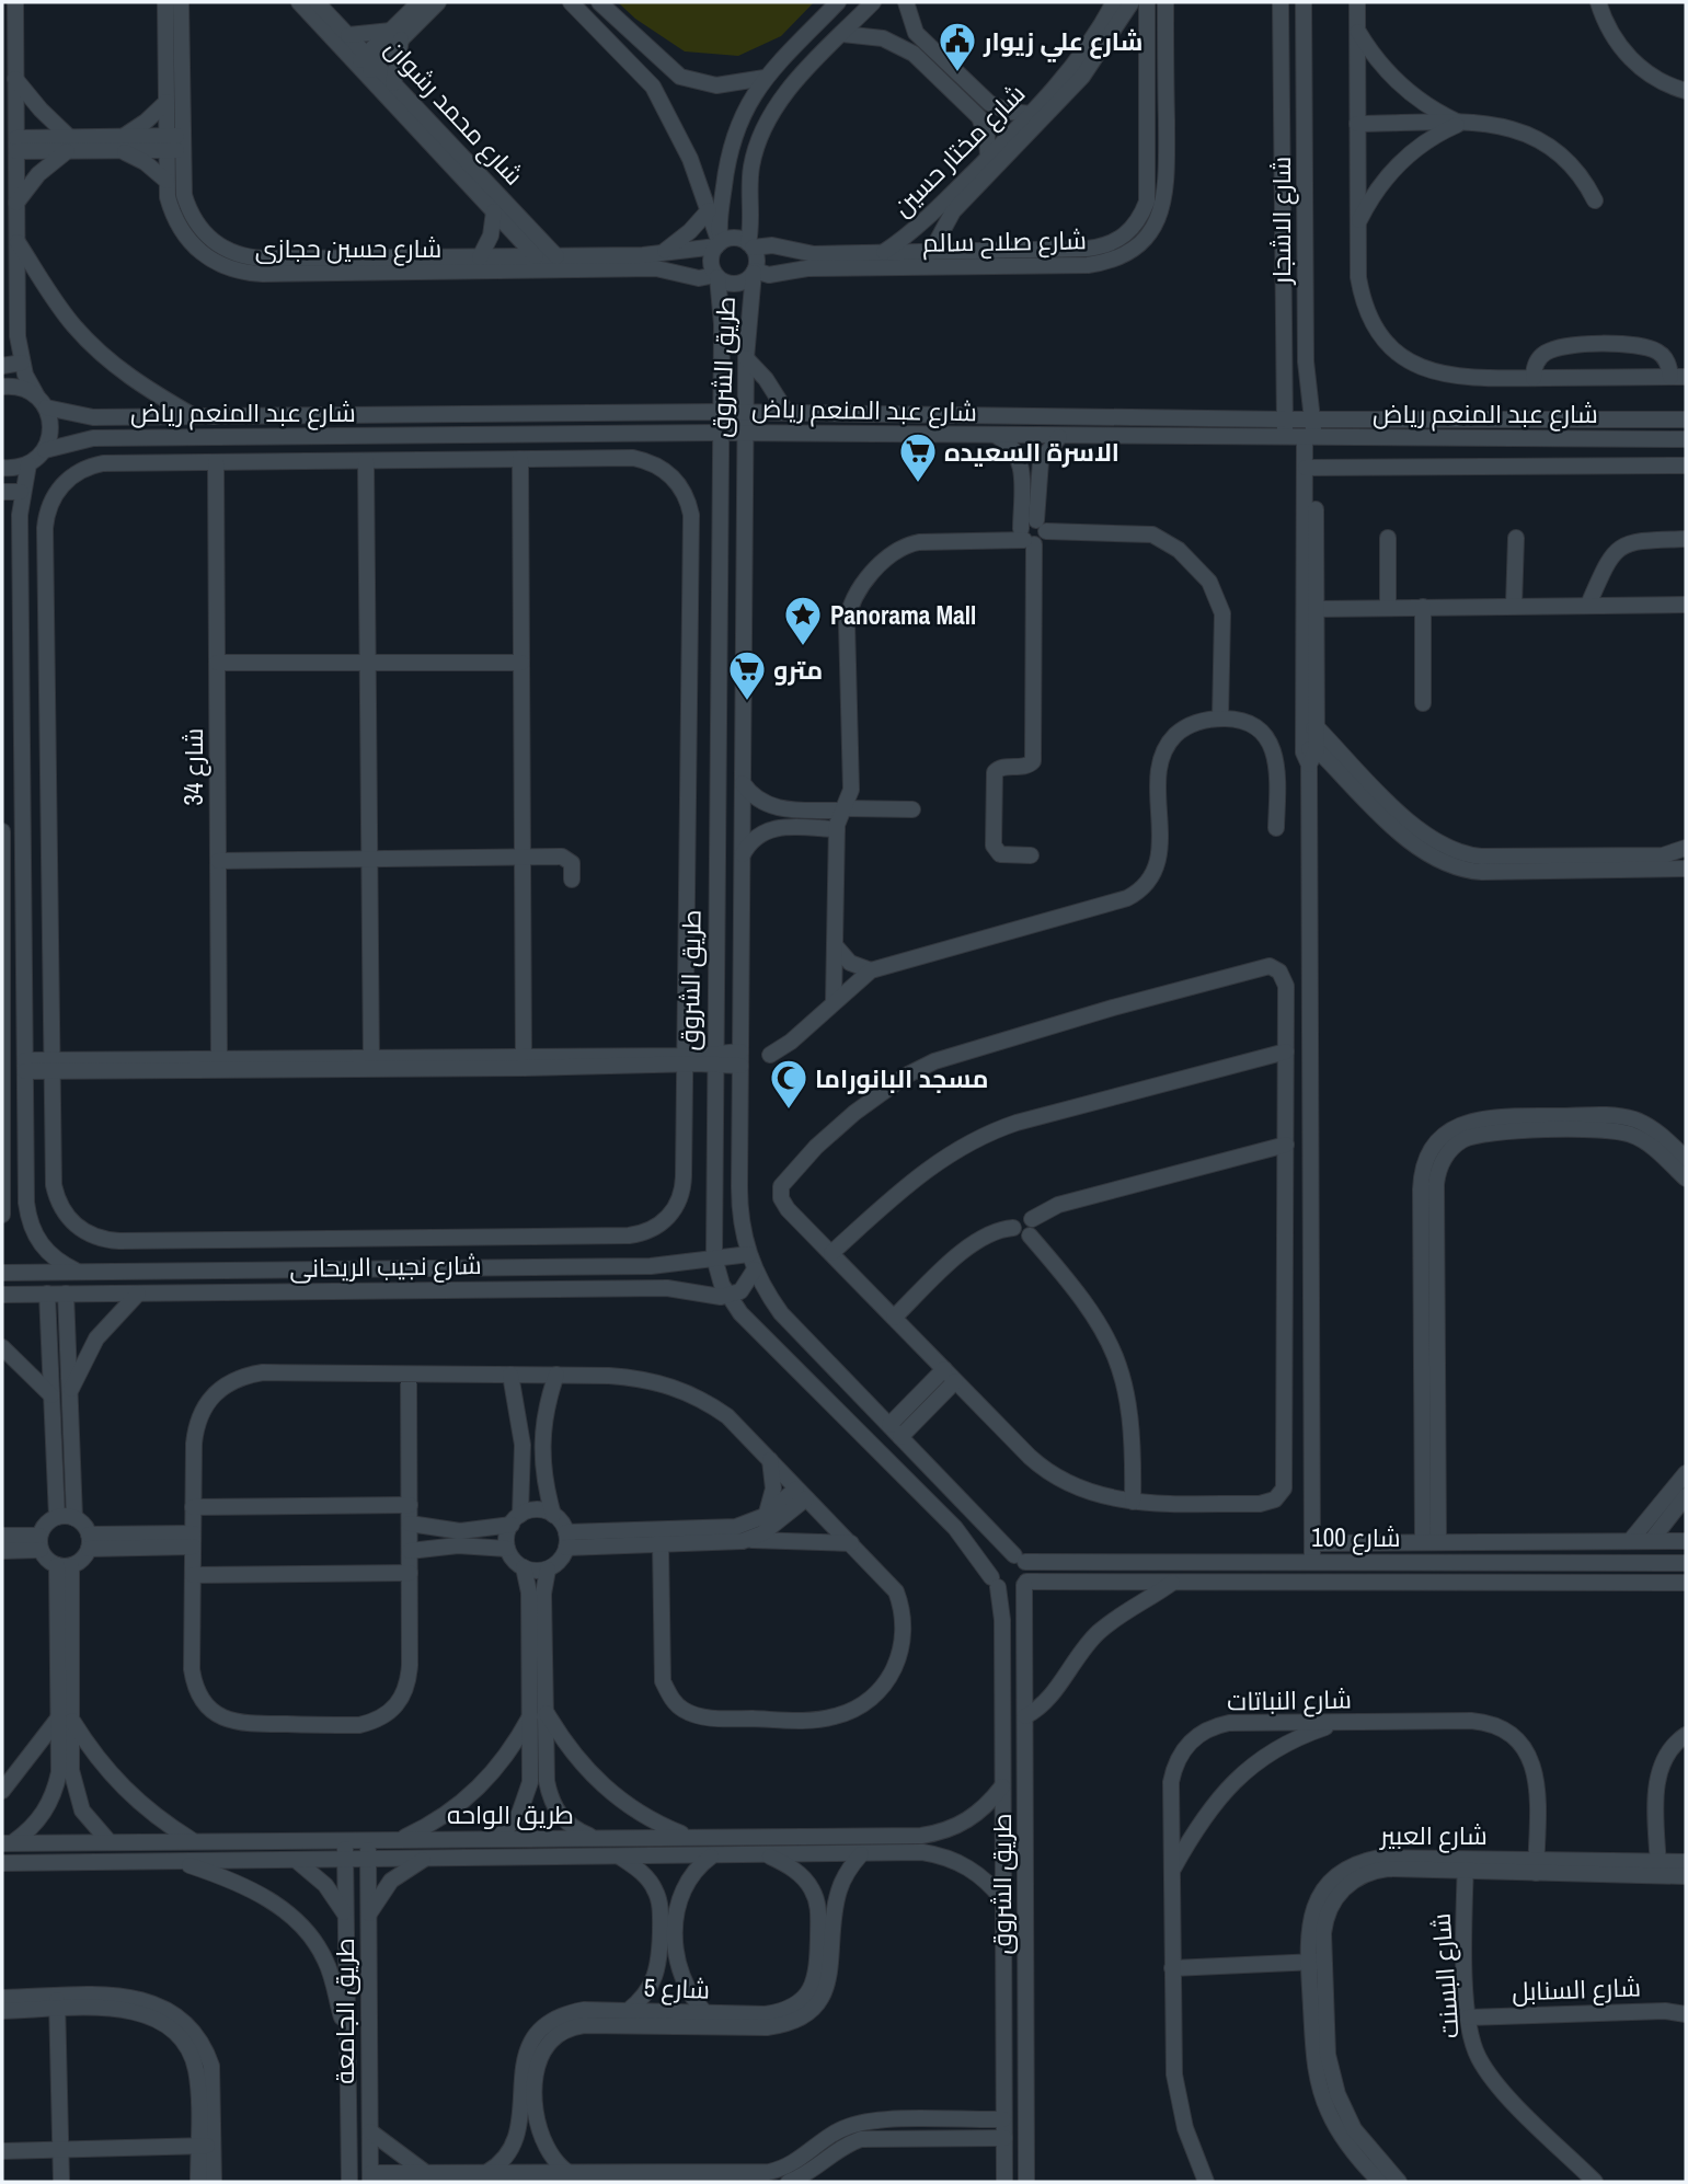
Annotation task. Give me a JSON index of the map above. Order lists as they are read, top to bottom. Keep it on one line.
{"streets":{"street":["شارع محمد رشوان","شارع مختار حسين","شارع الاشجار","شارع صلاح سالم","شارع حسين حجازى","طريق الشروق","شارع عبد المنعم رياض","شارع 34","شارع نجيب الريحانى","شارع 100","شارع النباتات","طريق الواحه","شارع العبير","شارع البسنت","شارع 5","شارع السنابل","طريق الجامعة"]},"crossings":[["شارع محمد رشوان","شارع حسين حجازى"],["شارع مختار حسين","شارع صلاح سالم"],["شارع الاشجار","شارع عبد المنعم رياض"],["شارع صلاح سالم","شارع حسين حجازى"],["شارع صلاح سالم","طريق الشروق"],["شارع حسين حجازى","طريق الشروق"],["طريق الشروق","شارع عبد المنعم رياض"],["طريق الشروق","شارع نجيب الريحانى"],["طريق الشروق","شارع 100"],["طريق الشروق","طريق الواحه"],["شارع النباتات","شارع العبير"],["طريق الواحه","شارع 5"],["طريق الواحه","طريق الجامعة"],["شارع العبير","شارع البسنت"],["شارع البسنت","شارع السنابل"]],"places":{"public building":["شارع علي زيوار"],"supermarket":["الاسرة السعيده","مترو"],"place":["Panorama Mall"],"mosque":["مسجد البانوراما"]}}
